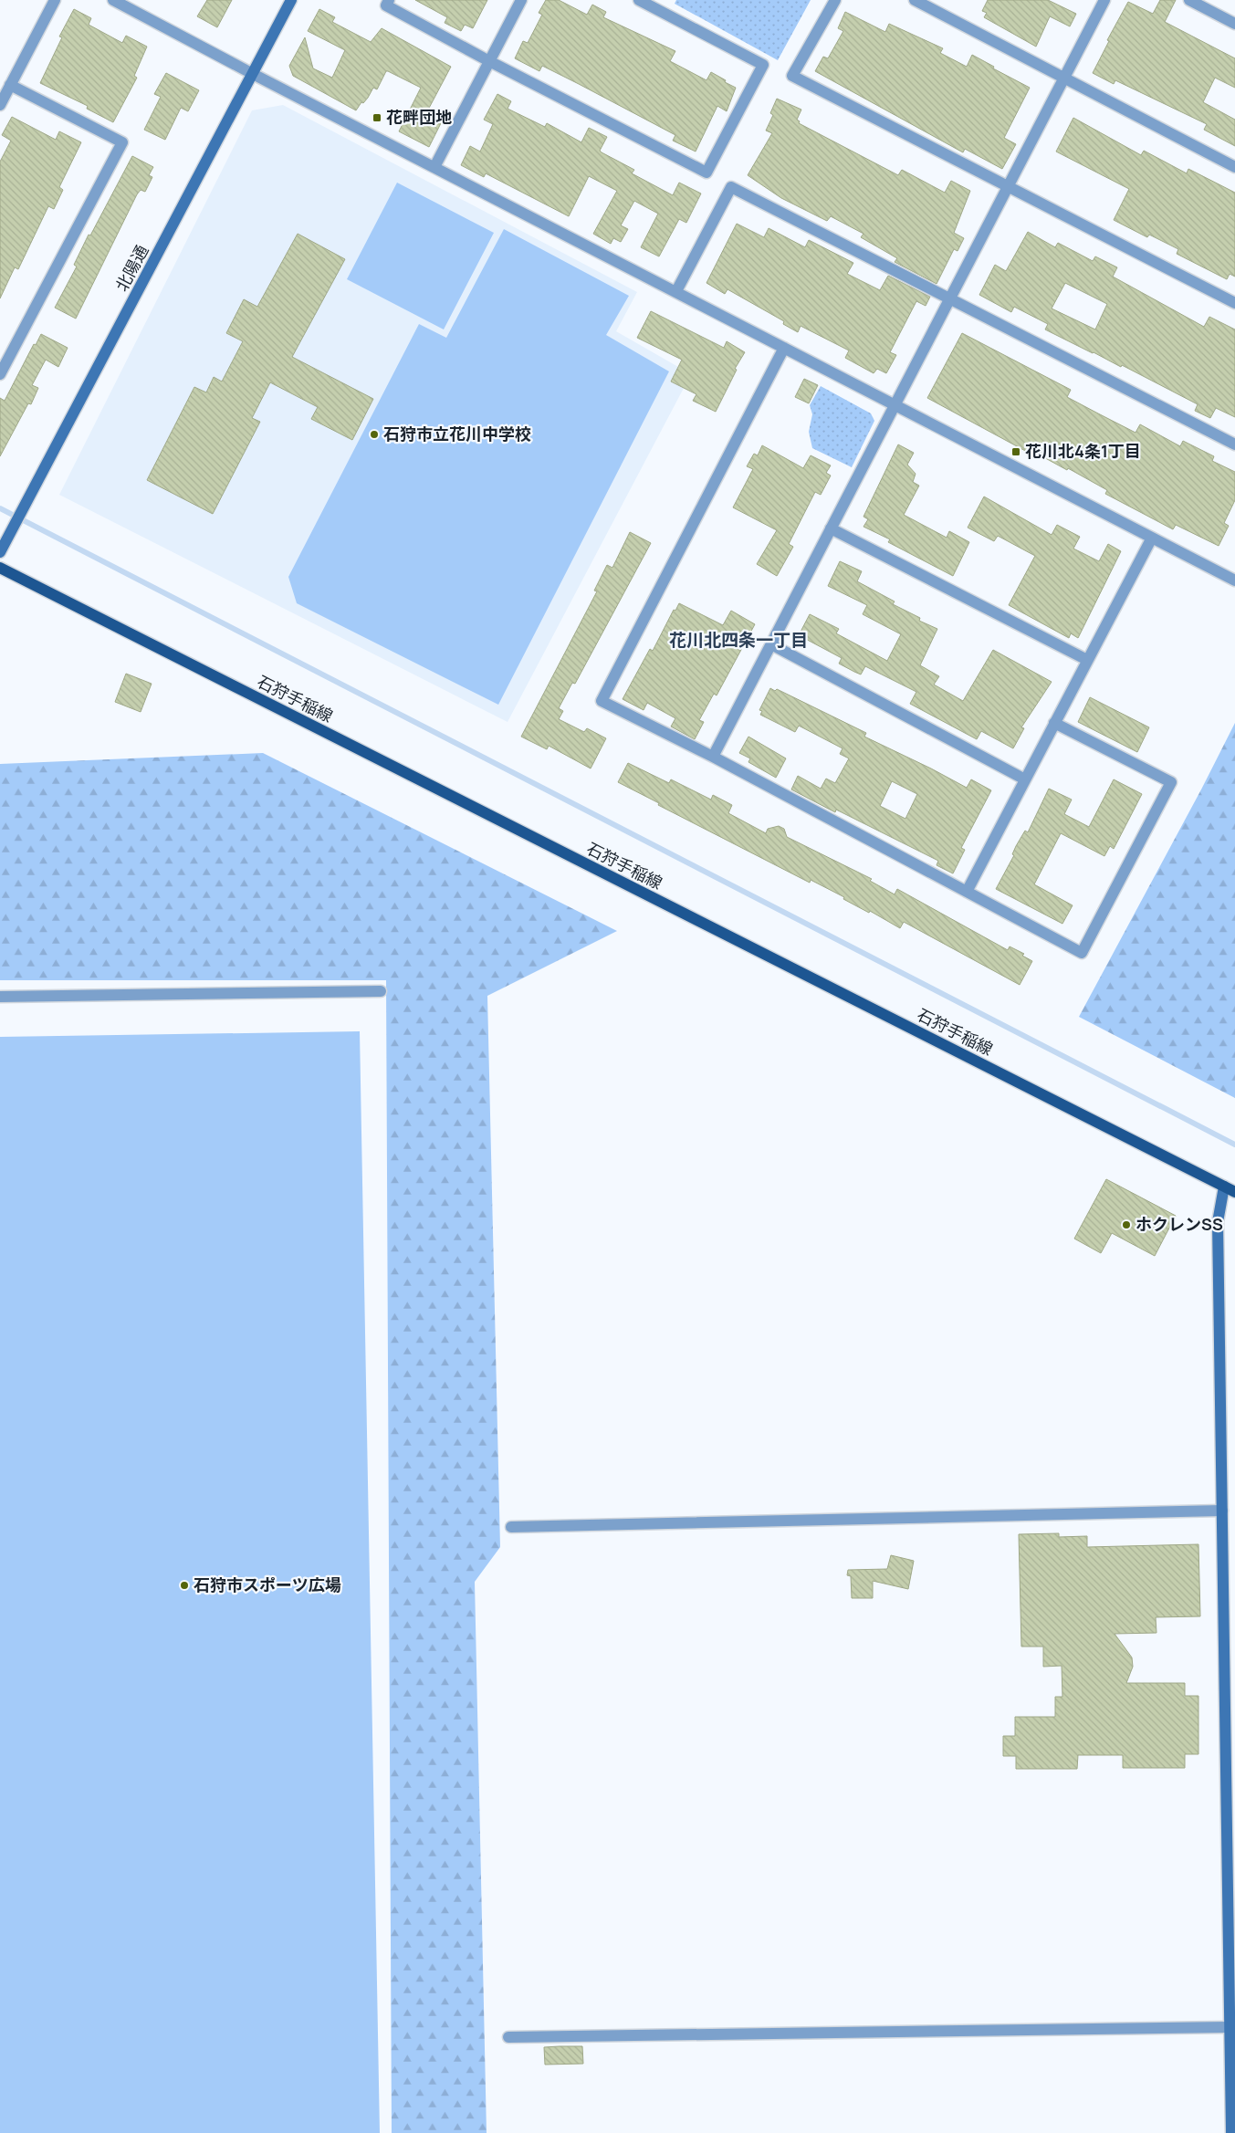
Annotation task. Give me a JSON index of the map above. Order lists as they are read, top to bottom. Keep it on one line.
{"streets":{"main road":["石狩手稲線"],"street":["北陽通"]},"districts":["花川北四条一丁目"],"places":{"transit":["花畔団地","花川北4条1丁目"],"other":["石狩市立花川中学校","ホクレンSS","石狩市スポーツ広場"]}}
